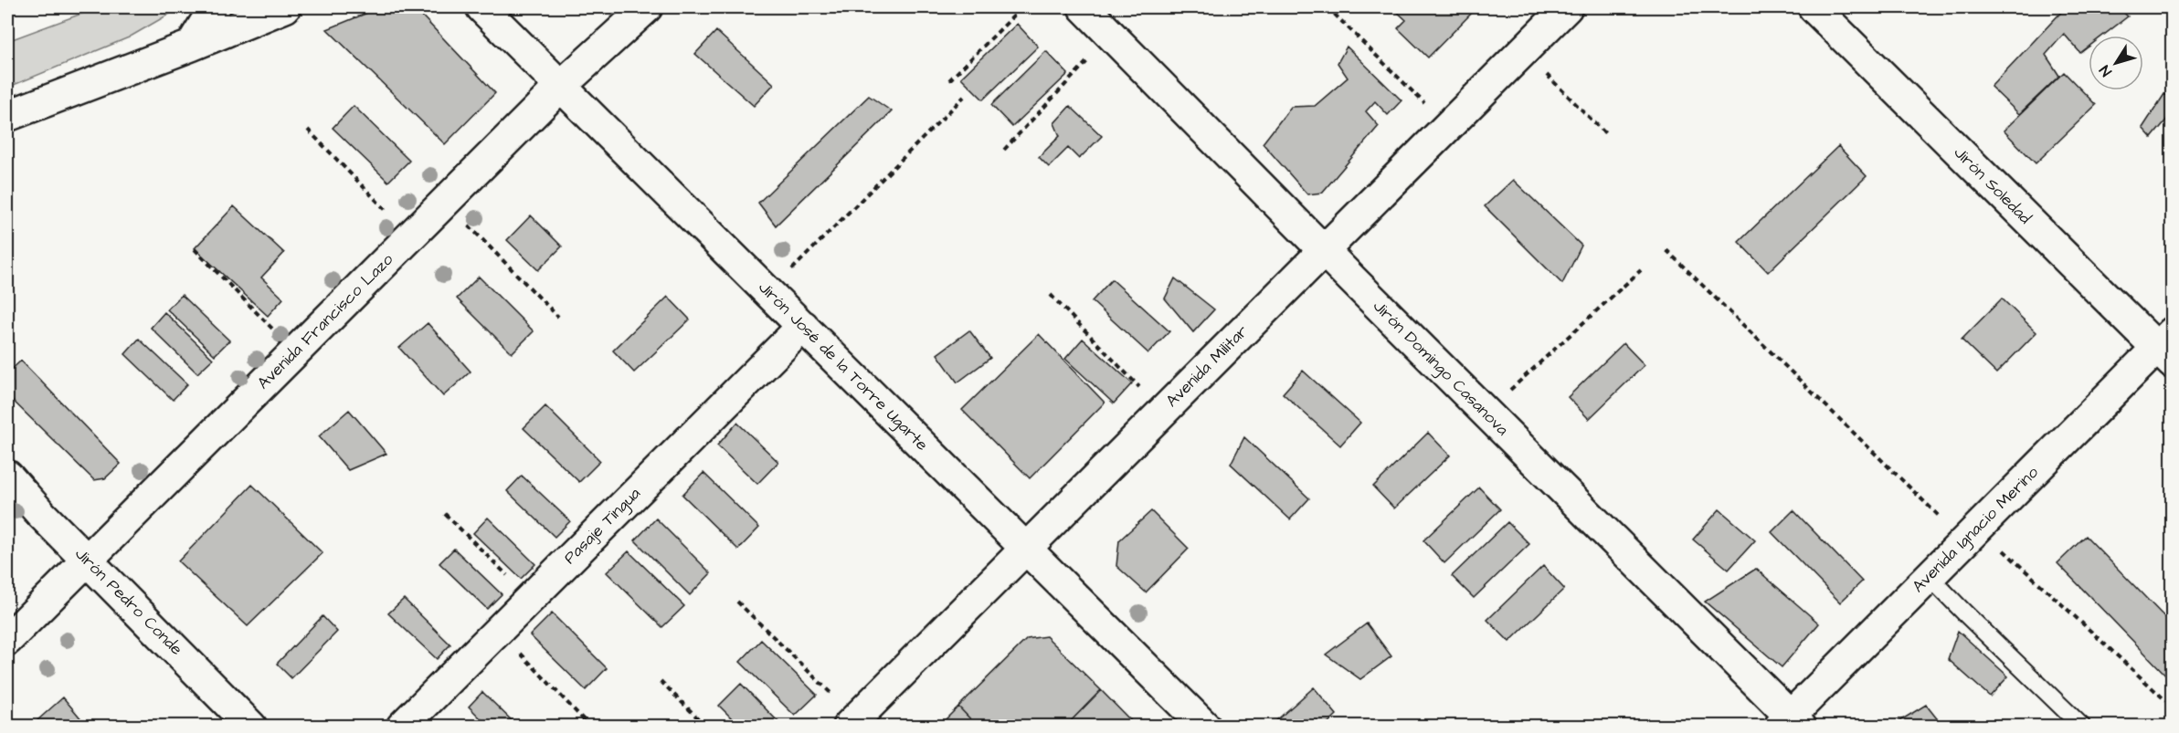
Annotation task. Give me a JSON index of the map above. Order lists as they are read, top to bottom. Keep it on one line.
{"streets":{"street":["Jirón Soledad","Avenida Francisco Lazo","Jirón José de la Torre Ugarte","Avenida Militar","Jirón Domingo Casanova","Pasaje Tingua","Avenida Ignacio Merino","Jirón Pedro Conde"]},"crossings":[["Jirón Soledad","Avenida Ignacio Merino"],["Avenida Francisco Lazo","Jirón José de la Torre Ugarte"],["Avenida Francisco Lazo","Jirón Pedro Conde"],["Jirón José de la Torre Ugarte","Avenida Militar"],["Jirón José de la Torre Ugarte","Pasaje Tingua"],["Avenida Militar","Jirón Domingo Casanova"],["Jirón Domingo Casanova","Avenida Ignacio Merino"]],"north":"bottom left"}
